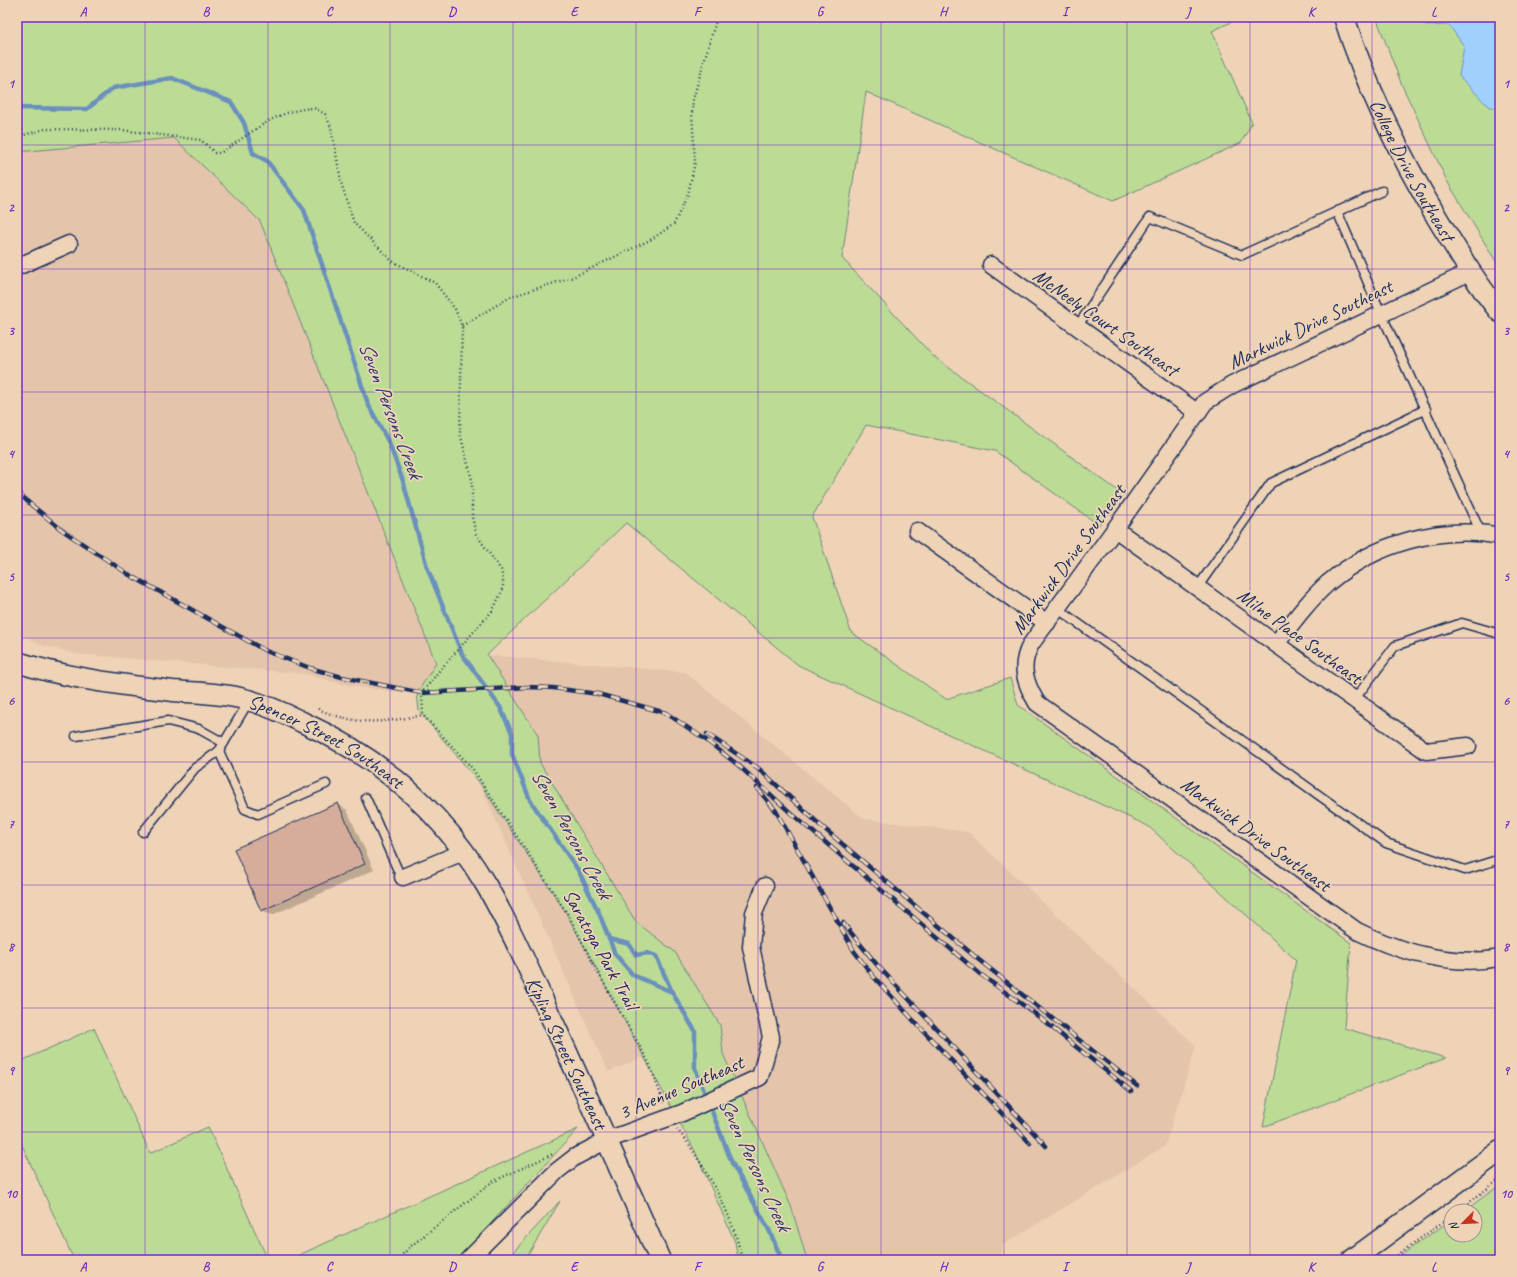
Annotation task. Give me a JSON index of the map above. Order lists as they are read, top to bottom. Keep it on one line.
{"streets":{"street":["College Drive Southeast","McNeely Court Southeast","Markwick Drive Southeast","Milne Place Southeast","Spencer Street Southeast","Kipling Street Southeast","3 Avenue Southeast"],"path":["Saratoga Park Trail"]},"crossings":[["College Drive Southeast","Markwick Drive Southeast"],["McNeely Court Southeast","Markwick Drive Southeast"],["Markwick Drive Southeast","Milne Place Southeast"],["Spencer Street Southeast","Kipling Street Southeast"],["Saratoga Park Trail","3 Avenue Southeast"],["Kipling Street Southeast","3 Avenue Southeast"]],"water":["Seven Persons Creek"],"north":"bottom left","grid":{"columns":["A","B","C","D","E","F","G","H","I","J","K","L"],"rows":["1","2","3","4","5","6","7","8","9","10"]}}
